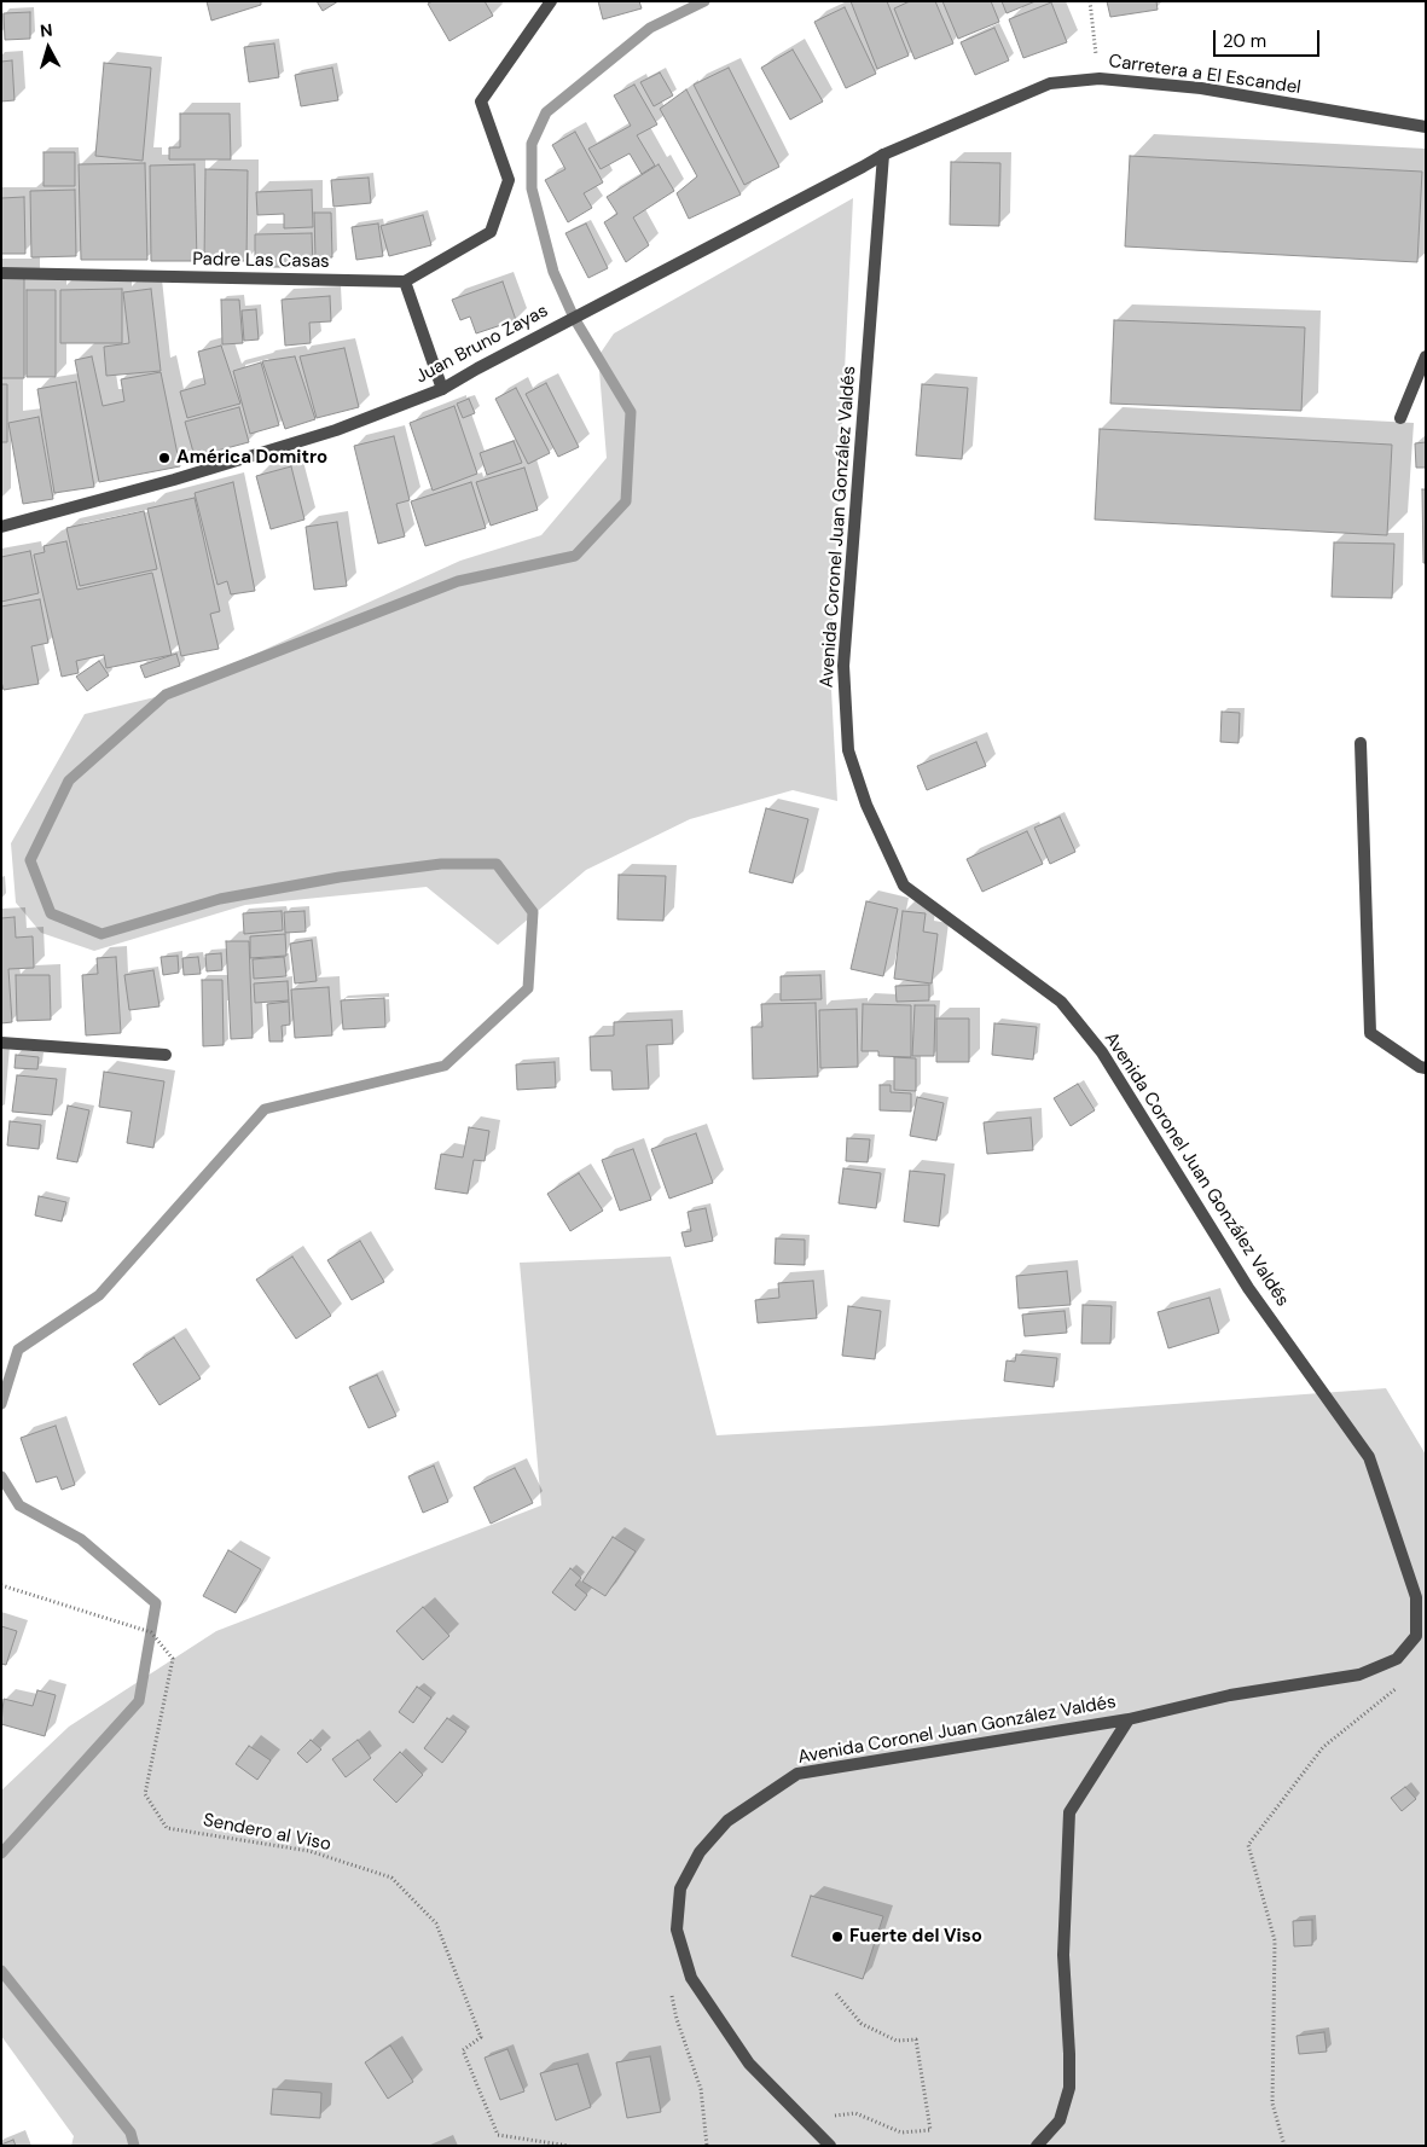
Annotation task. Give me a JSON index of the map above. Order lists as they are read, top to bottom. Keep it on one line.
{"streets":{"street":["Carretera a El Escandel","Padre Las Casas","Juan Bruno Zayas","Avenida Coronel Juan González Valdés"],"path":["Sendero al Viso"]},"crossings":[["Carretera a El Escandel","Juan Bruno Zayas"],["Carretera a El Escandel","Avenida Coronel Juan González Valdés"],["Juan Bruno Zayas","Avenida Coronel Juan González Valdés"]],"places":["América Domitro","Fuerte del Viso"],"scale_bar":"20 m","north":"top"}
